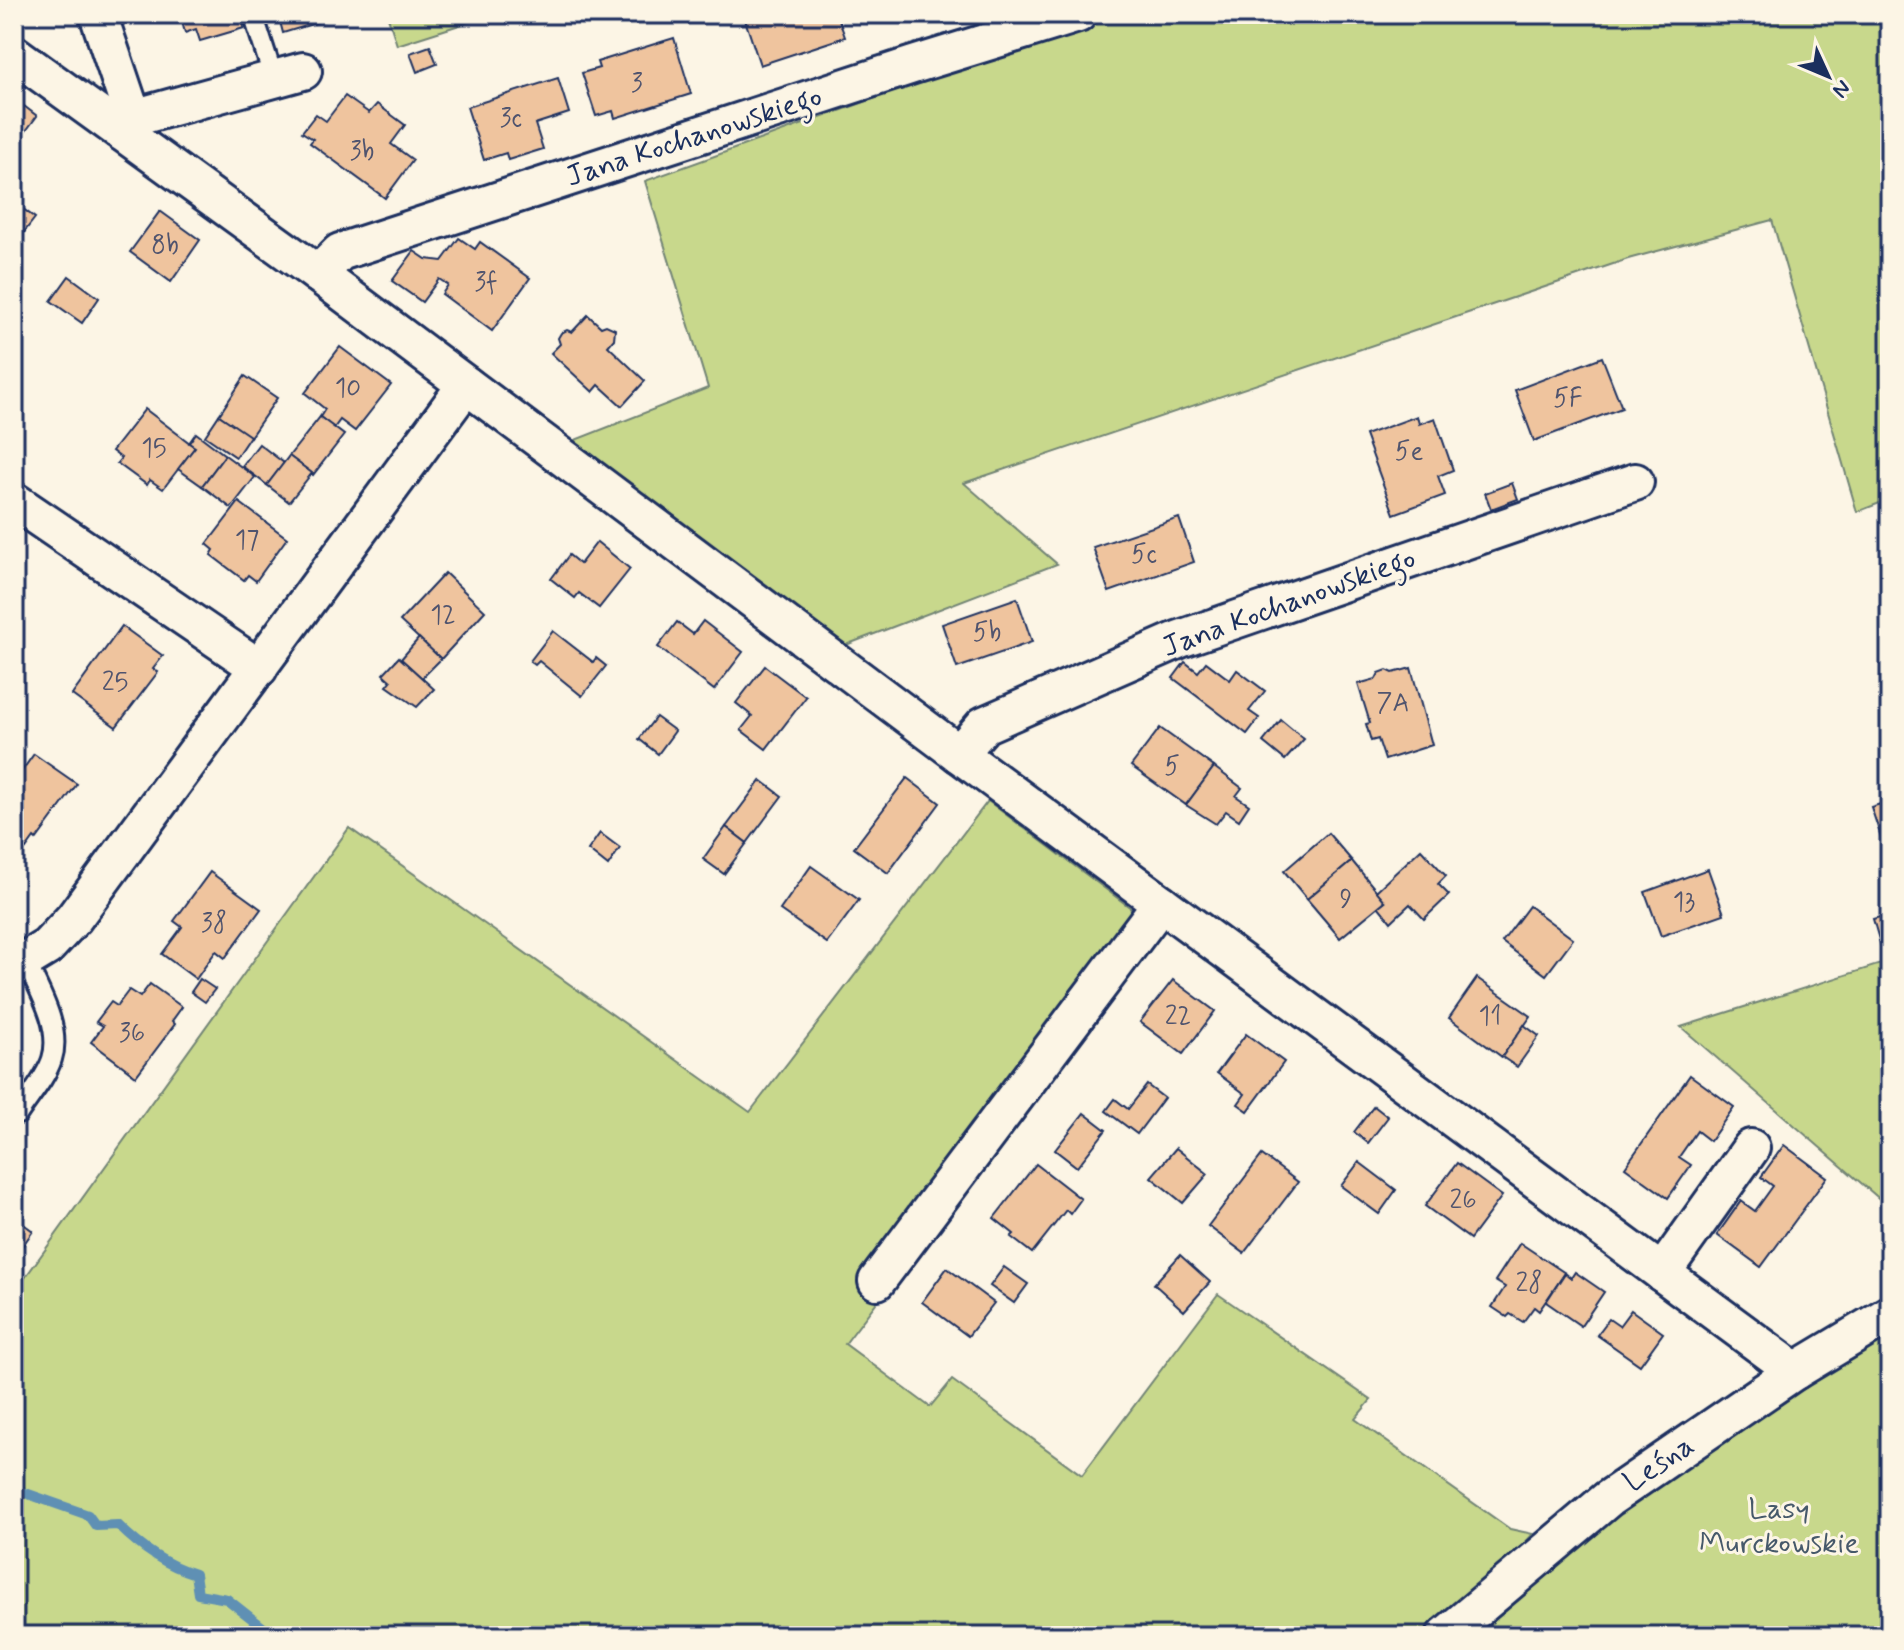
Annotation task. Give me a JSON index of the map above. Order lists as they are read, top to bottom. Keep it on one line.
{"streets":{"street":["Jana Kochanowskiego","Leśna"]},"parks":["Lasy Murckowskie"],"house_numbers":["3","3c","3b","8b","3f","10","5F","15","5e","17","5c","12","5b","25","7A","5","9","13","38","22","11","36","26","28"],"north":"bottom right"}
